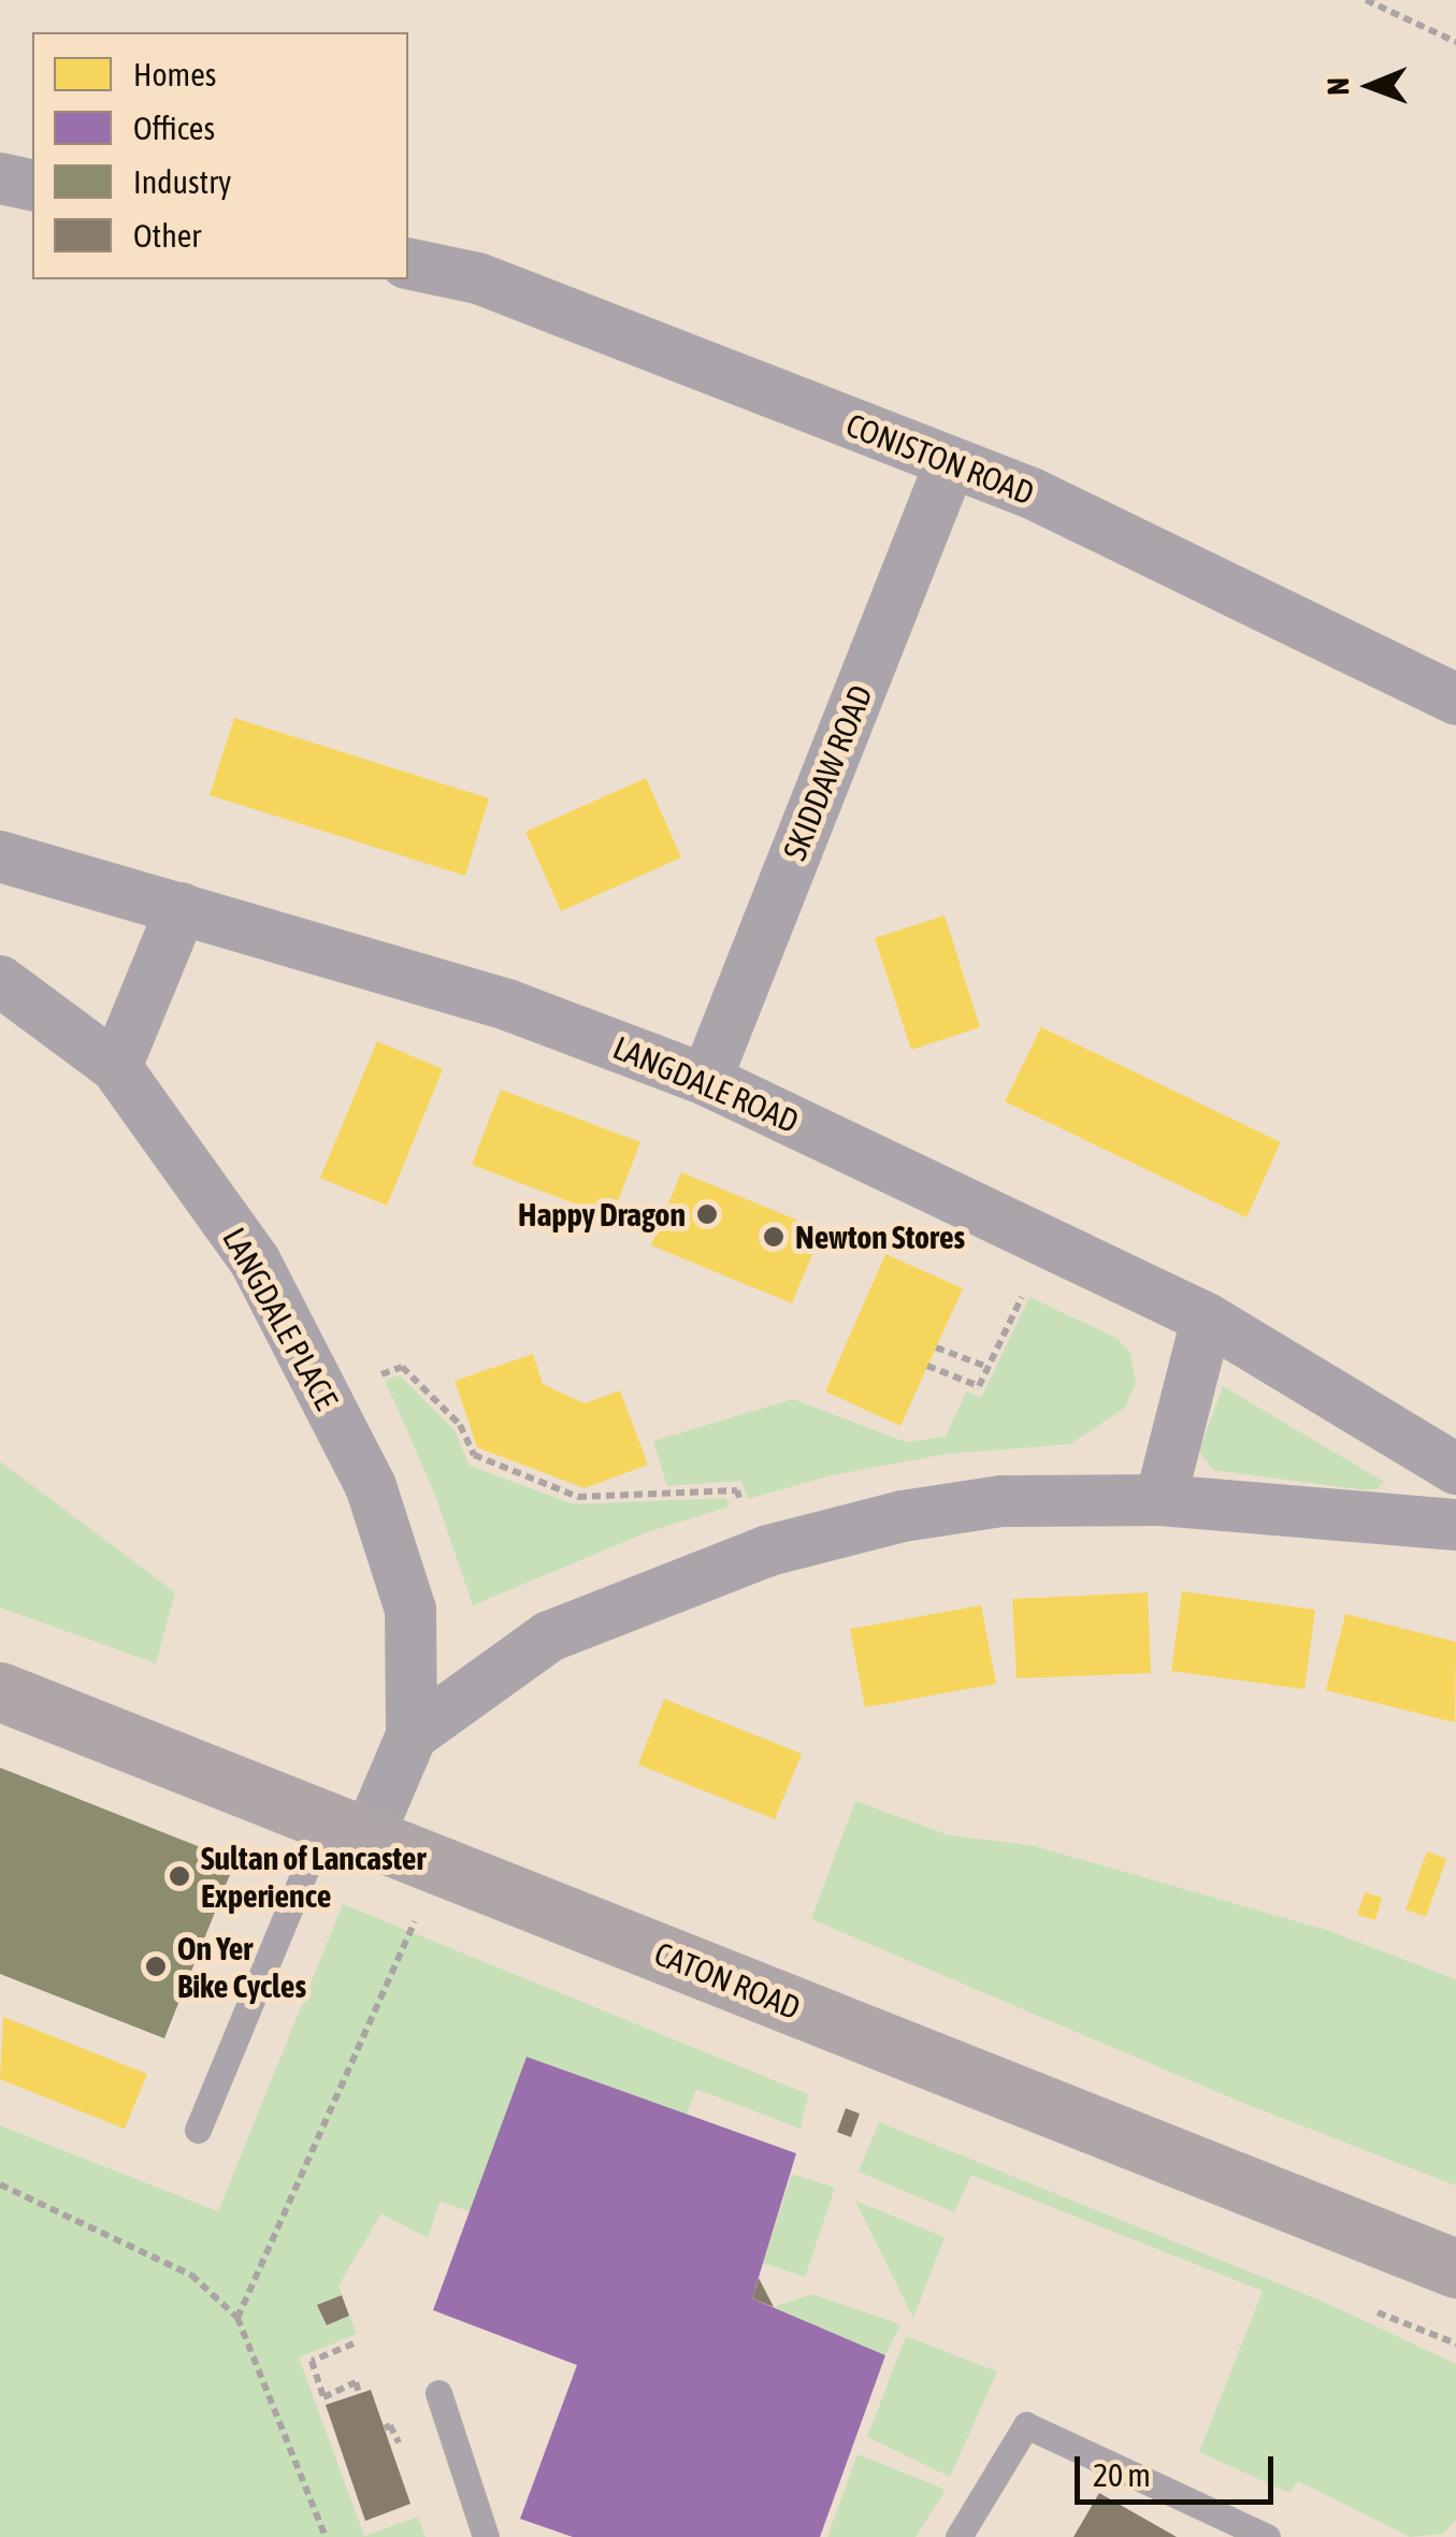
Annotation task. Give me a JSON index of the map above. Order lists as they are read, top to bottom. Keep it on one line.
{"streets":{"main road":["CATON ROAD"],"street":["CONISTON ROAD","SKIDDAW ROAD","LANGDALE ROAD","LANGDALE PLACE"]},"crossings":[["CONISTON ROAD","SKIDDAW ROAD"],["SKIDDAW ROAD","LANGDALE ROAD"],["LANGDALE PLACE","CATON ROAD"]],"places":["Happy Dragon","Newton Stores","Sultan of Lancaster Experience","On Yer Bike Cycles"],"legend":["Homes","Offices","Industry","Other"],"scale_bar":"20 m","north":"left"}
